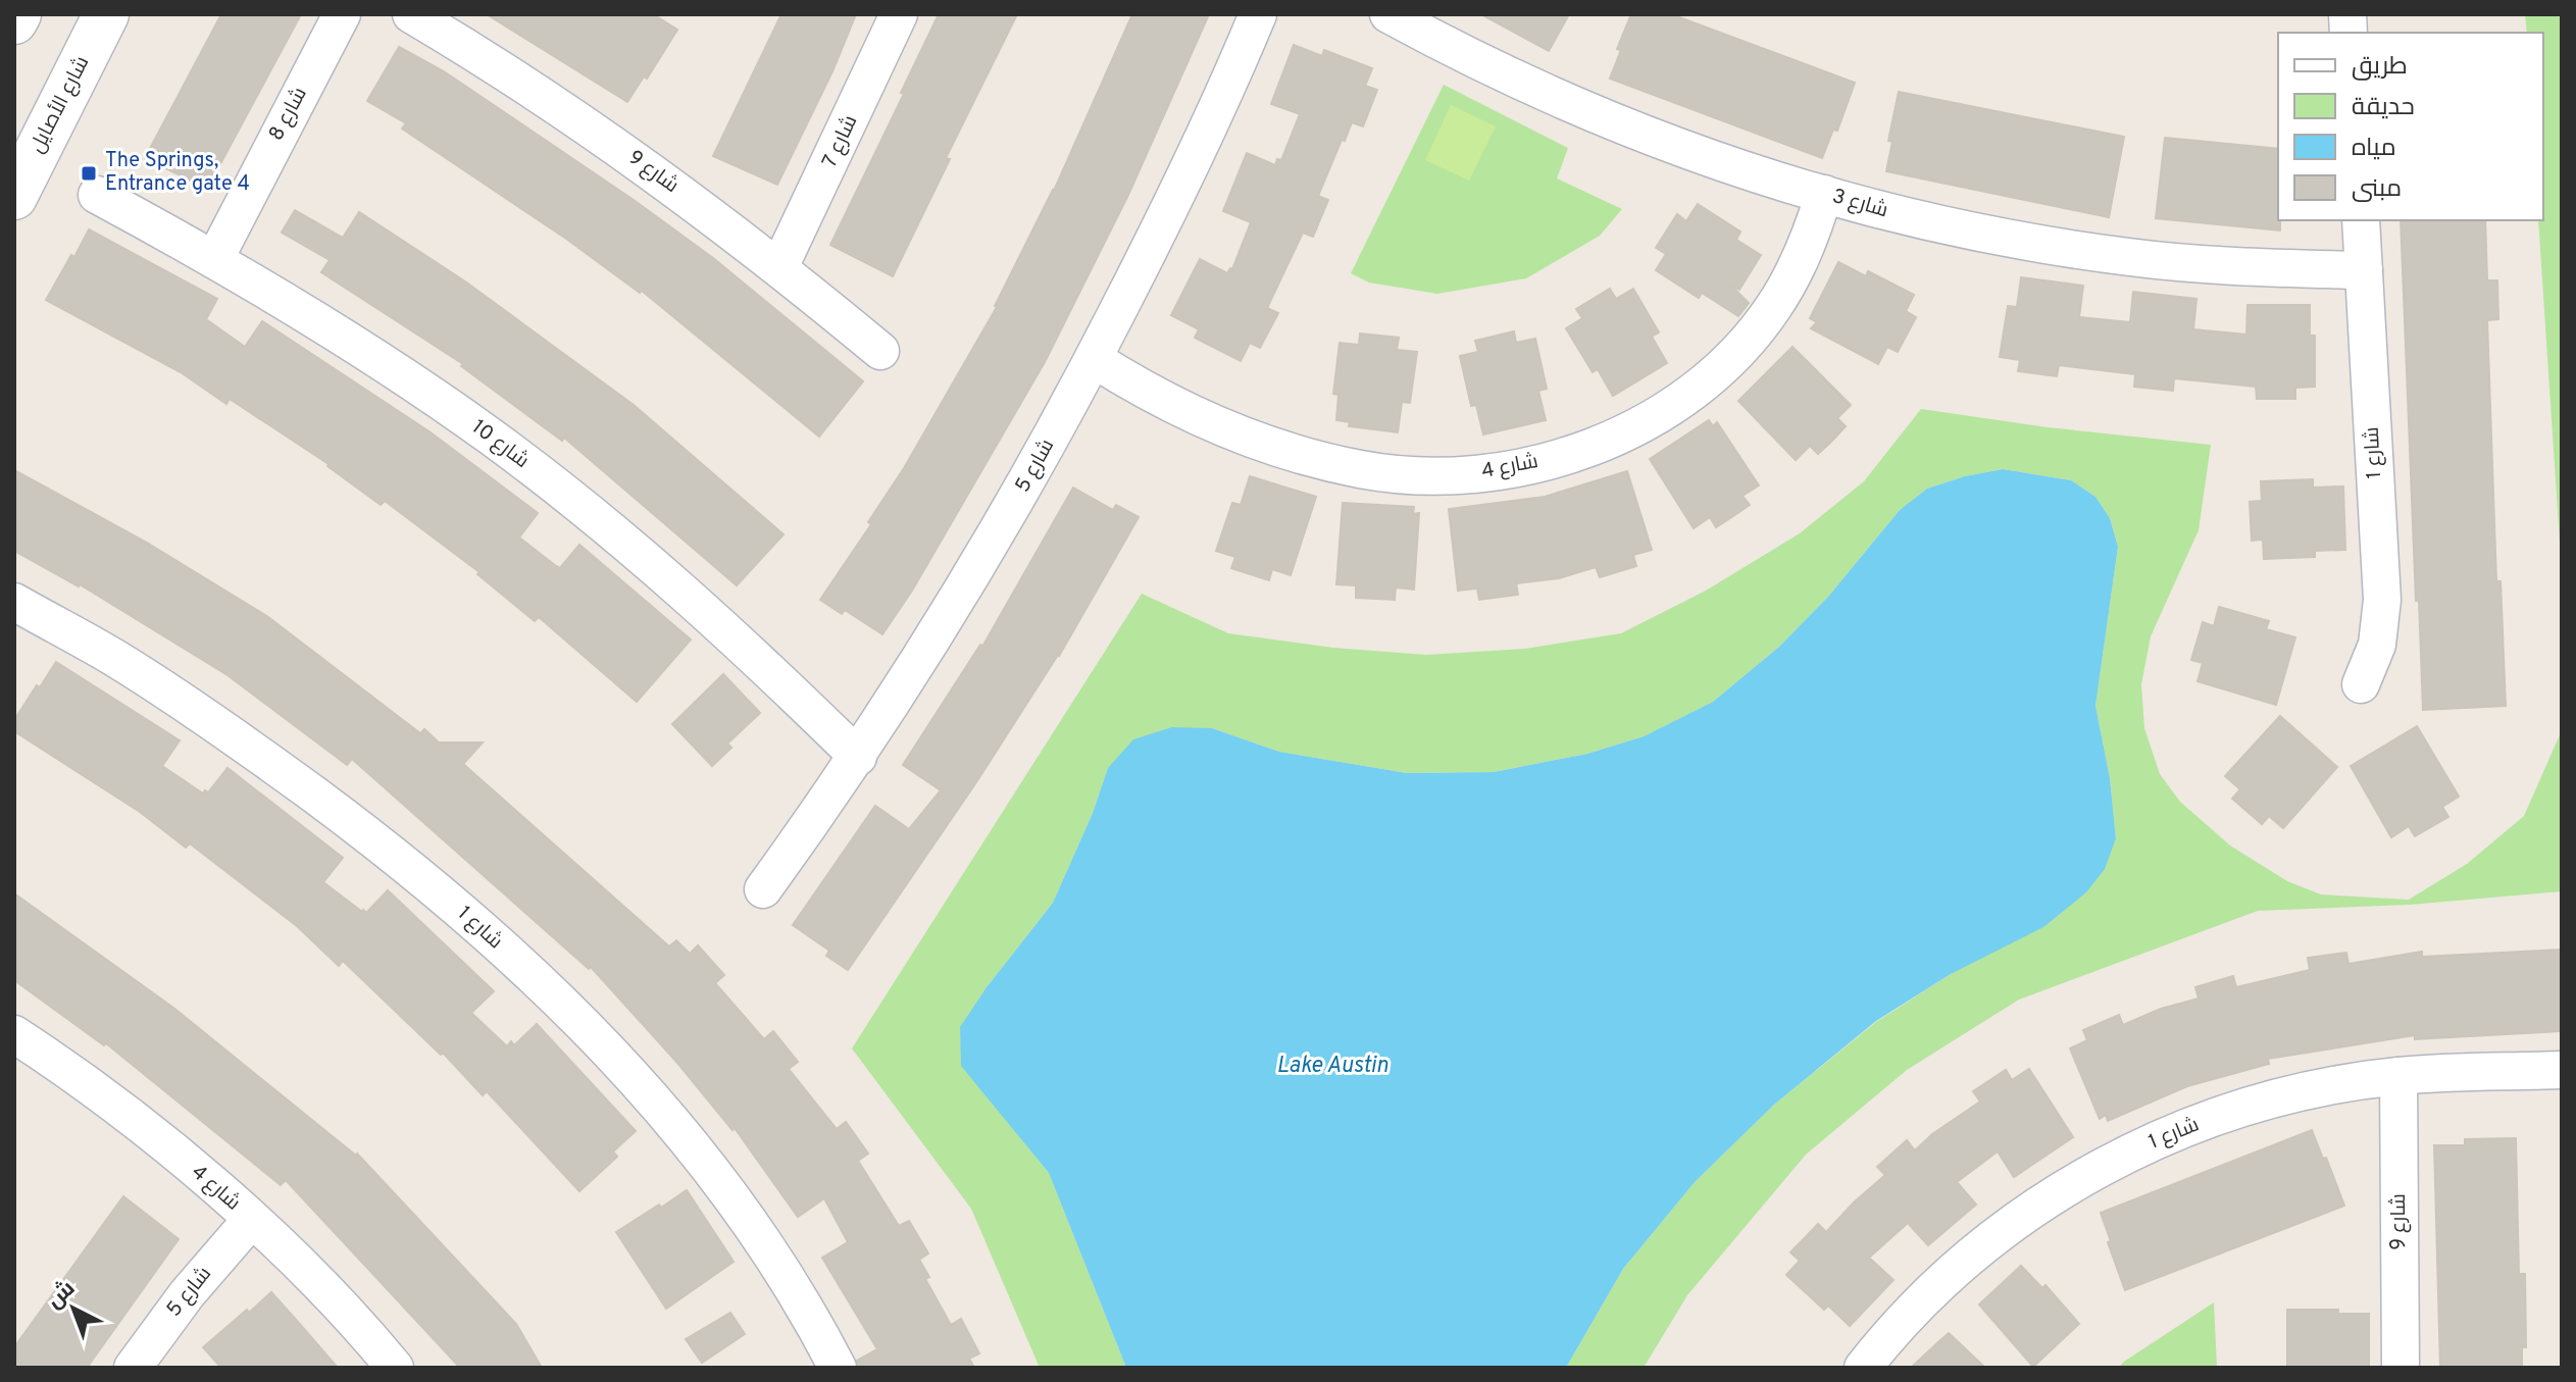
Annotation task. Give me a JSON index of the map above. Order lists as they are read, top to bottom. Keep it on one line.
{"streets":{"main road":["شارع الأصايل"],"street":["شارع 8","شارع 7","شارع 9","شارع 3","شارع 10","شارع 1","شارع 5","شارع 4"]},"crossings":[["شارع 8","شارع 10"],["شارع 7","شارع 9"],["شارع 9","شارع 1"],["شارع 3","شارع 1"],["شارع 3","شارع 4"],["شارع 10","شارع 5"],["شارع 5","شارع 4"]],"water":["Lake Austin"],"places":{"transit":["The Springs, Entrance gate 4"]},"legend":["طريق","حديقة","مياه","مبنى"],"north":"top left"}
